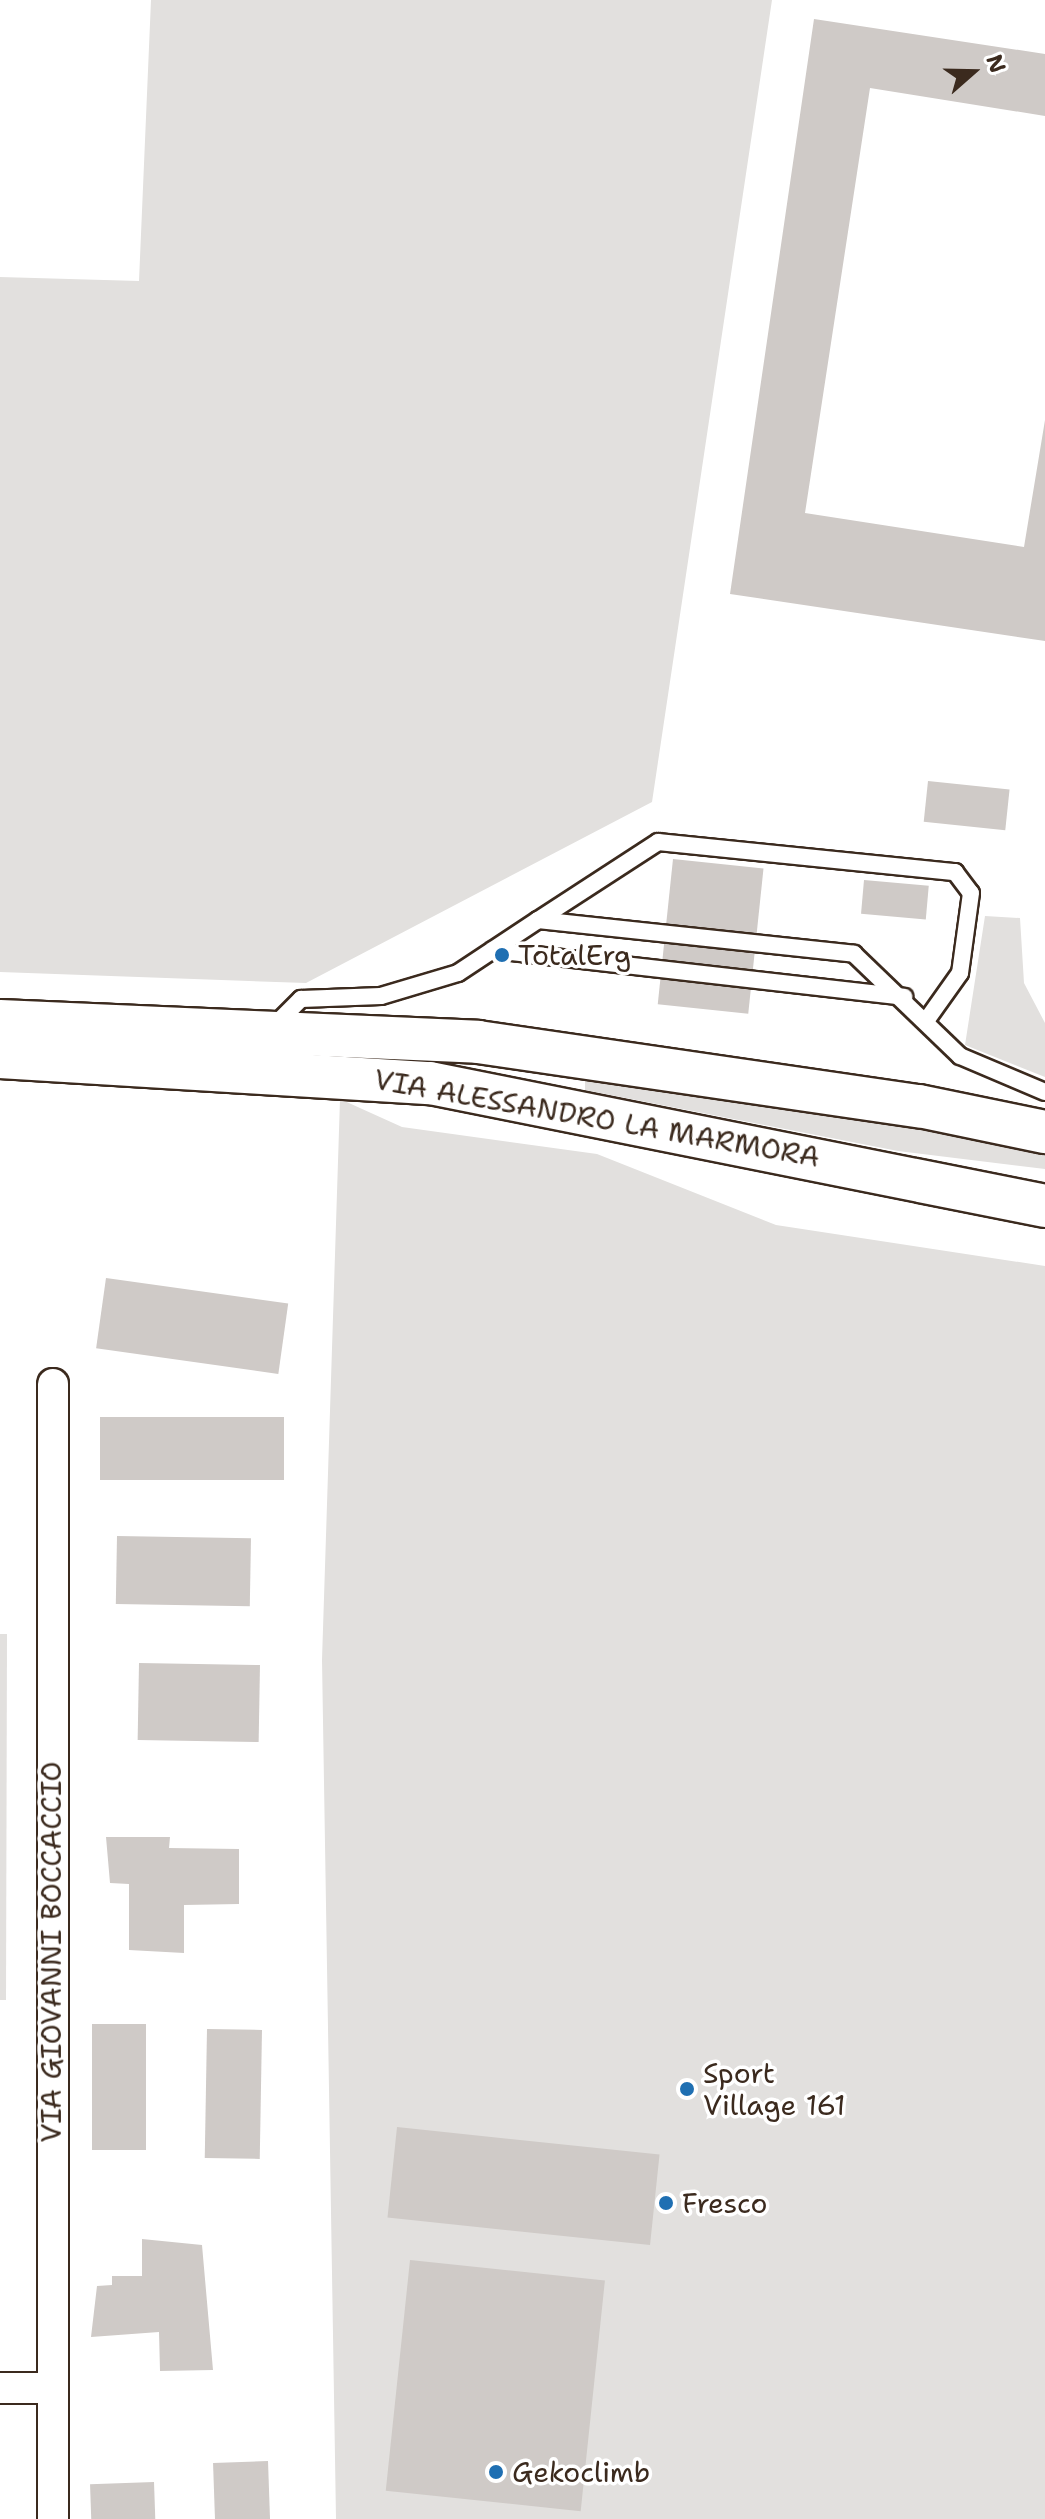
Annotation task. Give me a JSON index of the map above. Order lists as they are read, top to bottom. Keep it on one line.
{"streets":{"main road":["VIA ALESSANDRO LA MARMORA"],"street":["VIA GIOVANNI BOCCACCIO"]},"places":["TotalErg","Sport Village 161","Fresco","Gekoclimb"],"north":"right"}
